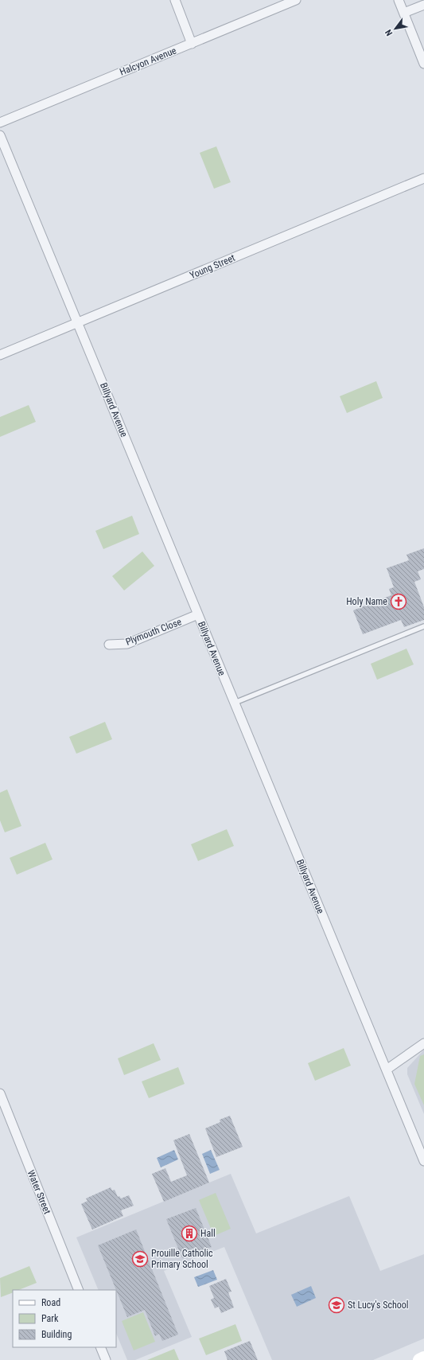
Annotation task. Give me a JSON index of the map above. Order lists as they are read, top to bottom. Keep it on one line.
{"streets":{"street":["Halcyon Avenue","Young Street","Billyard Avenue","Plymouth Close","Water Street"]},"crossings":[["Young Street","Billyard Avenue"],["Billyard Avenue","Plymouth Close"]],"places":{"church":["Holy Name"],"building":["Hall"],"school or university":["Prouille Catholic Primary School","St Lucy's School"]},"legend":["Road","Park","Building"],"north":"bottom left"}
